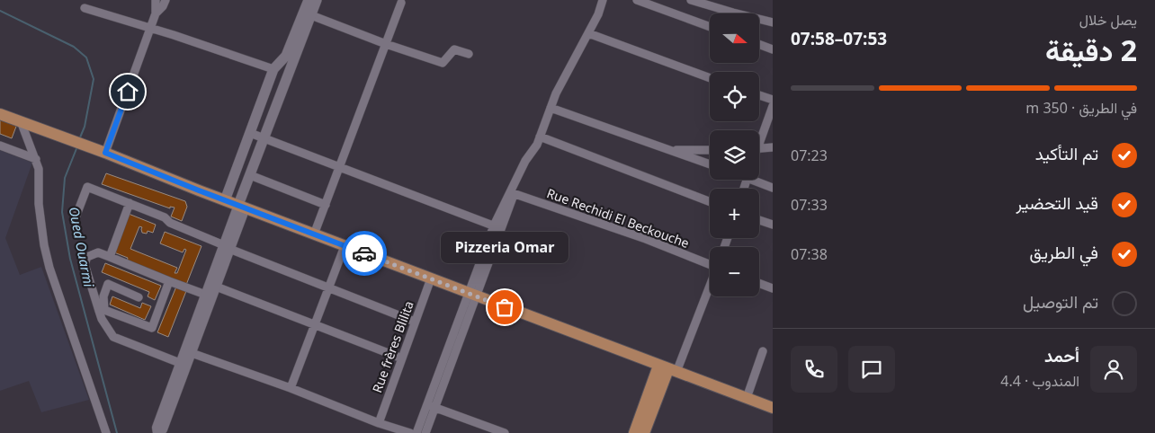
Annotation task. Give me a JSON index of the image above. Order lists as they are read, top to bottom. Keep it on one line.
{"streets":{"street":["Rue Rechidi El Beckouche","Rue frères Blilita"]},"water":["Oued Ouarmi"],"places":["Pizzeria Omar"],"north":"right","page":{"heading":["2 دقيقة","يصل خلال","07:53–07:58"],"panel":["أحمد","المندوب · 4.4"],"map_buttons":["+","−"],"bar":"في الطريق · 350 m","list":[["تم التأكيد","07:23"],["قيد التحضير","07:33"],["في الطريق","07:38"],"تم التوصيل"],"bubble":"Pizzeria Omar"}}
